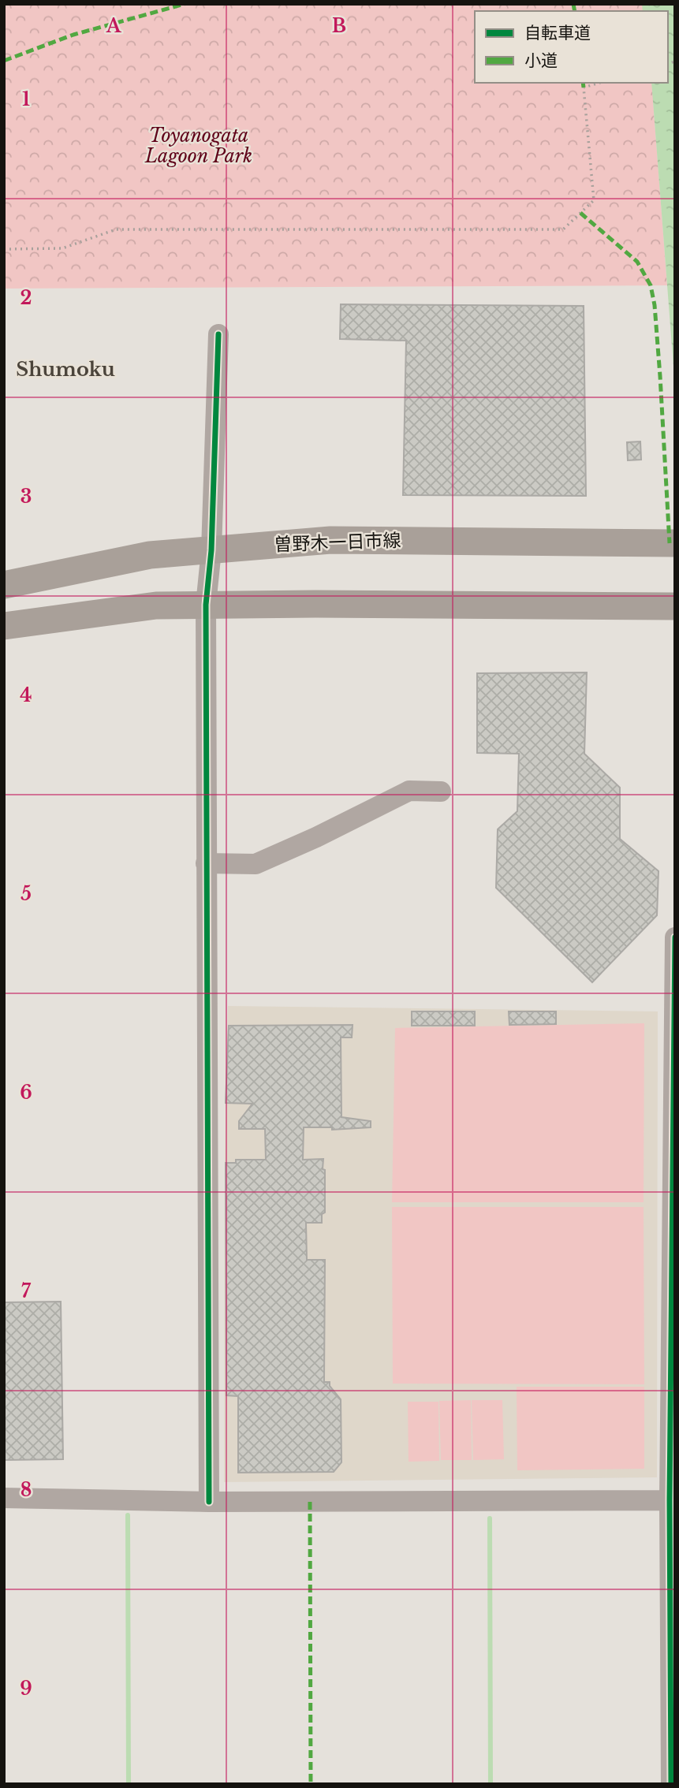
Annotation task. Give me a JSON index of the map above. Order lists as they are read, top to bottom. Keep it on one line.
{"streets":{"main road":["曽野木一日市線"]},"districts":["Shumoku"],"parks":["Toyanogata Lagoon Park"],"legend":["自転車道","小道"],"grid":{"columns":["A","B"],"rows":["1","2","3","4","5","6","7","8","9"]}}
